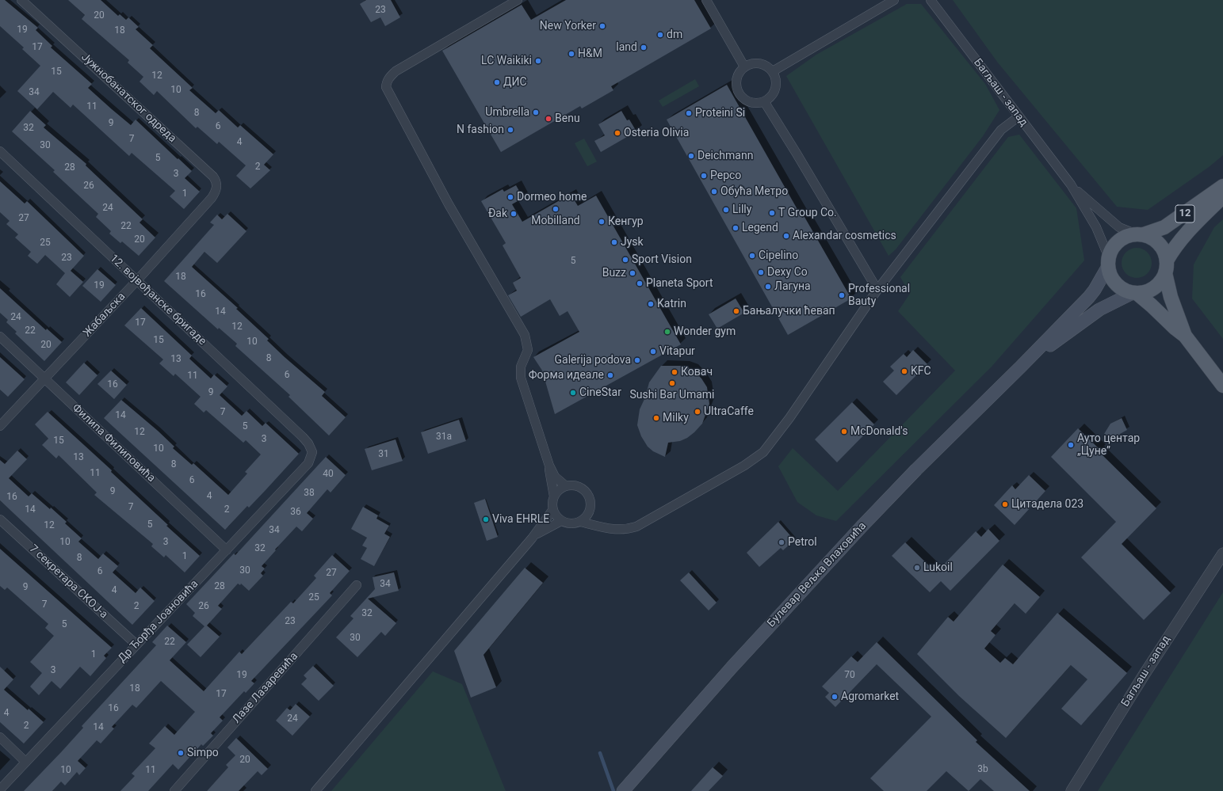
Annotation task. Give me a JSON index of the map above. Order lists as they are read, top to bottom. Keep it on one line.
{"streets":{"main road":["12","Булевар Вељка Влаховића"],"street":["Багљаш - запад","Јужнобанатског одреда","12. војвођанске бригаде","Жабаљска","Филипа Филиповића","7 секретара СКОЈ-а","Др Ђорђа Јоановића","Лазе Лазаревића"]},"crossings":[["Багљаш - запад","12"],["Багљаш - запад","Булевар Вељка Влаховића"],["Јужнобанатског одреда","Жабаљска"],["12","Булевар Вељка Влаховића"],["12. војвођанске бригаде","Жабаљска"],["12. војвођанске бригаде","Др Ђорђа Јоановића"],["Жабаљска","Филипа Филиповића"],["Филипа Филиповића","Др Ђорђа Јоановића"],["7 секретара СКОЈ-а","Др Ђорђа Јоановића"]],"places":["New Yorker","dm","land","H&M","LC Waikiki","ДИС","Umbrella","Proteini Si","Benu","N fashion","Osteria Olivia","Deichmann","Pepco","Обућа Метро","Dormeo home","Mobilland","Lilly","T Group Co.","Đak","Кенгур","Legend","Alexandar cosmetics","Jysk","Cipelino","Sport Vision","Dexy Co","Buzz","Planeta Sport","Лагуна","Professional Bauty","Katrin","Бањалучки ћевап","Wonder gym","Vitapur","Galerija podova","KFC","Ковач","Форма идеале","Sushi Bar Umami","CineStar","UltraCaffe","Milky","McDonald's","Ауто центар „Цуне”","Цитадела 023","Viva EHRLE","Petrol","Lukoil","Agromarket","Simpo"],"house_numbers":["23","20","19","18","17","15","12","10","34","11","8","9","6","32","7","4","30","5","2","28","3","26","1","24","27","22","20","25","23","5","18","19","16","14","24","17","12","22","15","10","20","8","13","6","11","16","9","7","14","5","12","31a","3","15","10","31","13","8","11","40","6","9","38","4","16","7","14","2","36","5","12","34","10","3","32","1","8","30","6","27","34","28","9","4","25","7","2","26","32","23","5","30","22","1","3","19","70","18","17","16","4","24","2","14","20","3b","10","11"]}
